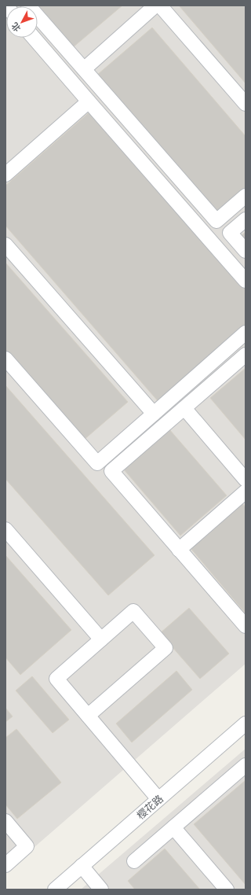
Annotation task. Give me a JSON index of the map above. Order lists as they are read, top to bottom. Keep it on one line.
{"streets":{"street":["樱花路"]},"north":"bottom left"}
